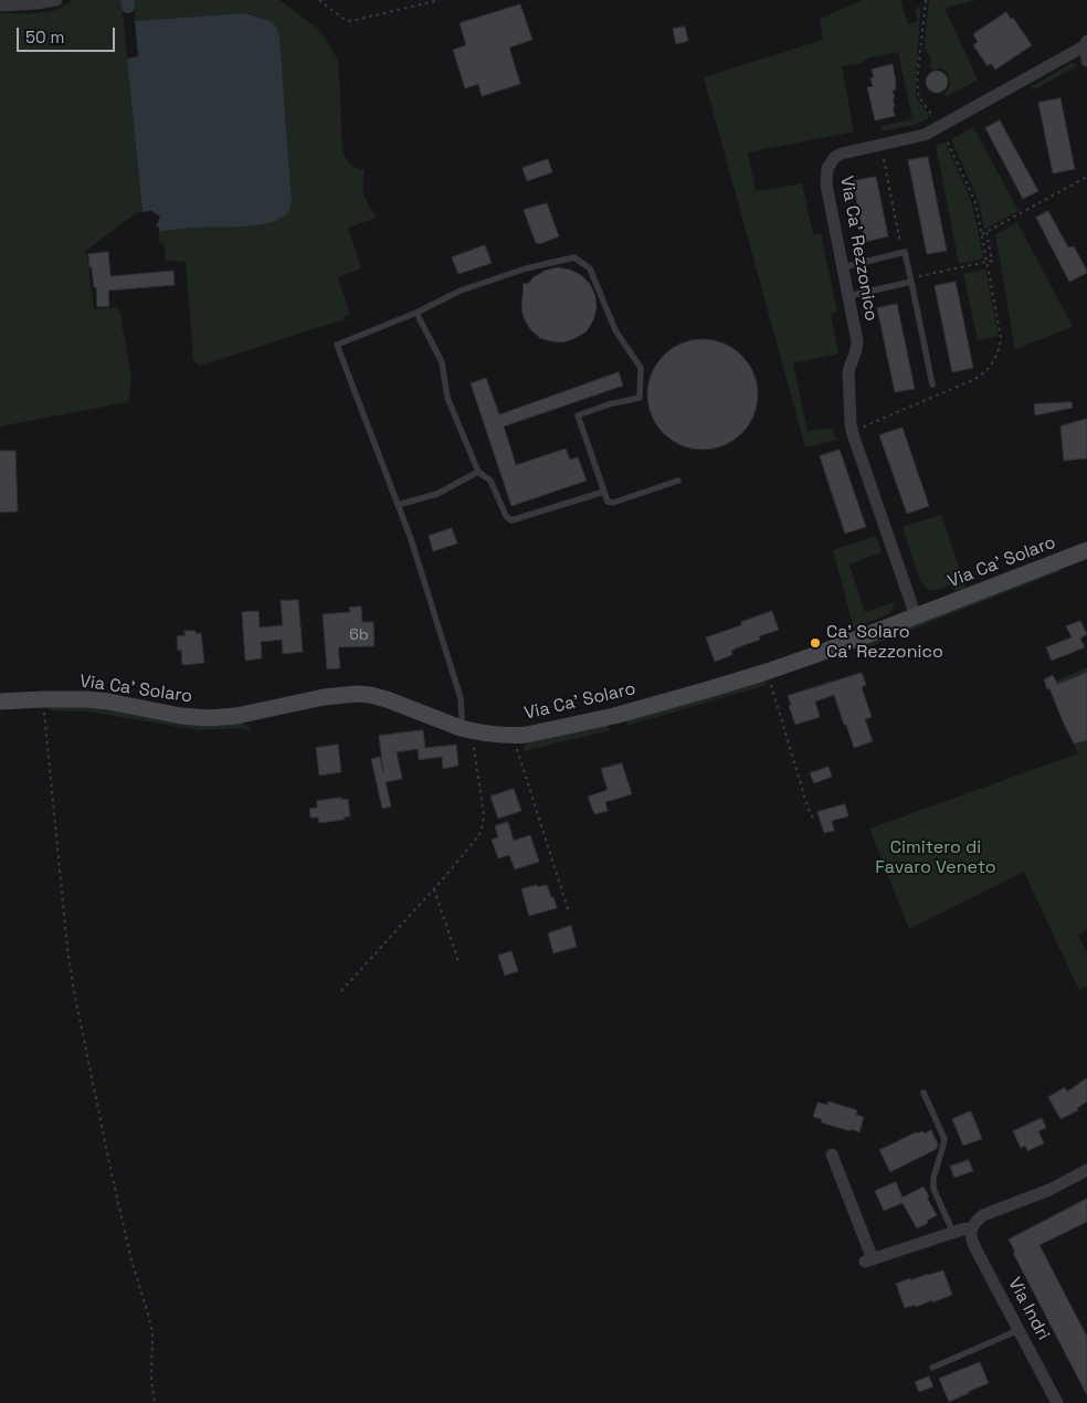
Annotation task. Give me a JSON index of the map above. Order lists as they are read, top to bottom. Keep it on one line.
{"streets":{"street":["Via Ca' Rezzonico","Via Ca' Solaro","Via Indri"]},"crossings":[["Via Ca' Rezzonico","Via Ca' Solaro"]],"parks":["Cimitero di Favaro Veneto"],"places":["Ca' Solaro Ca' Rezzonico"],"house_numbers":["6b"],"scale_bar":"50 m"}
